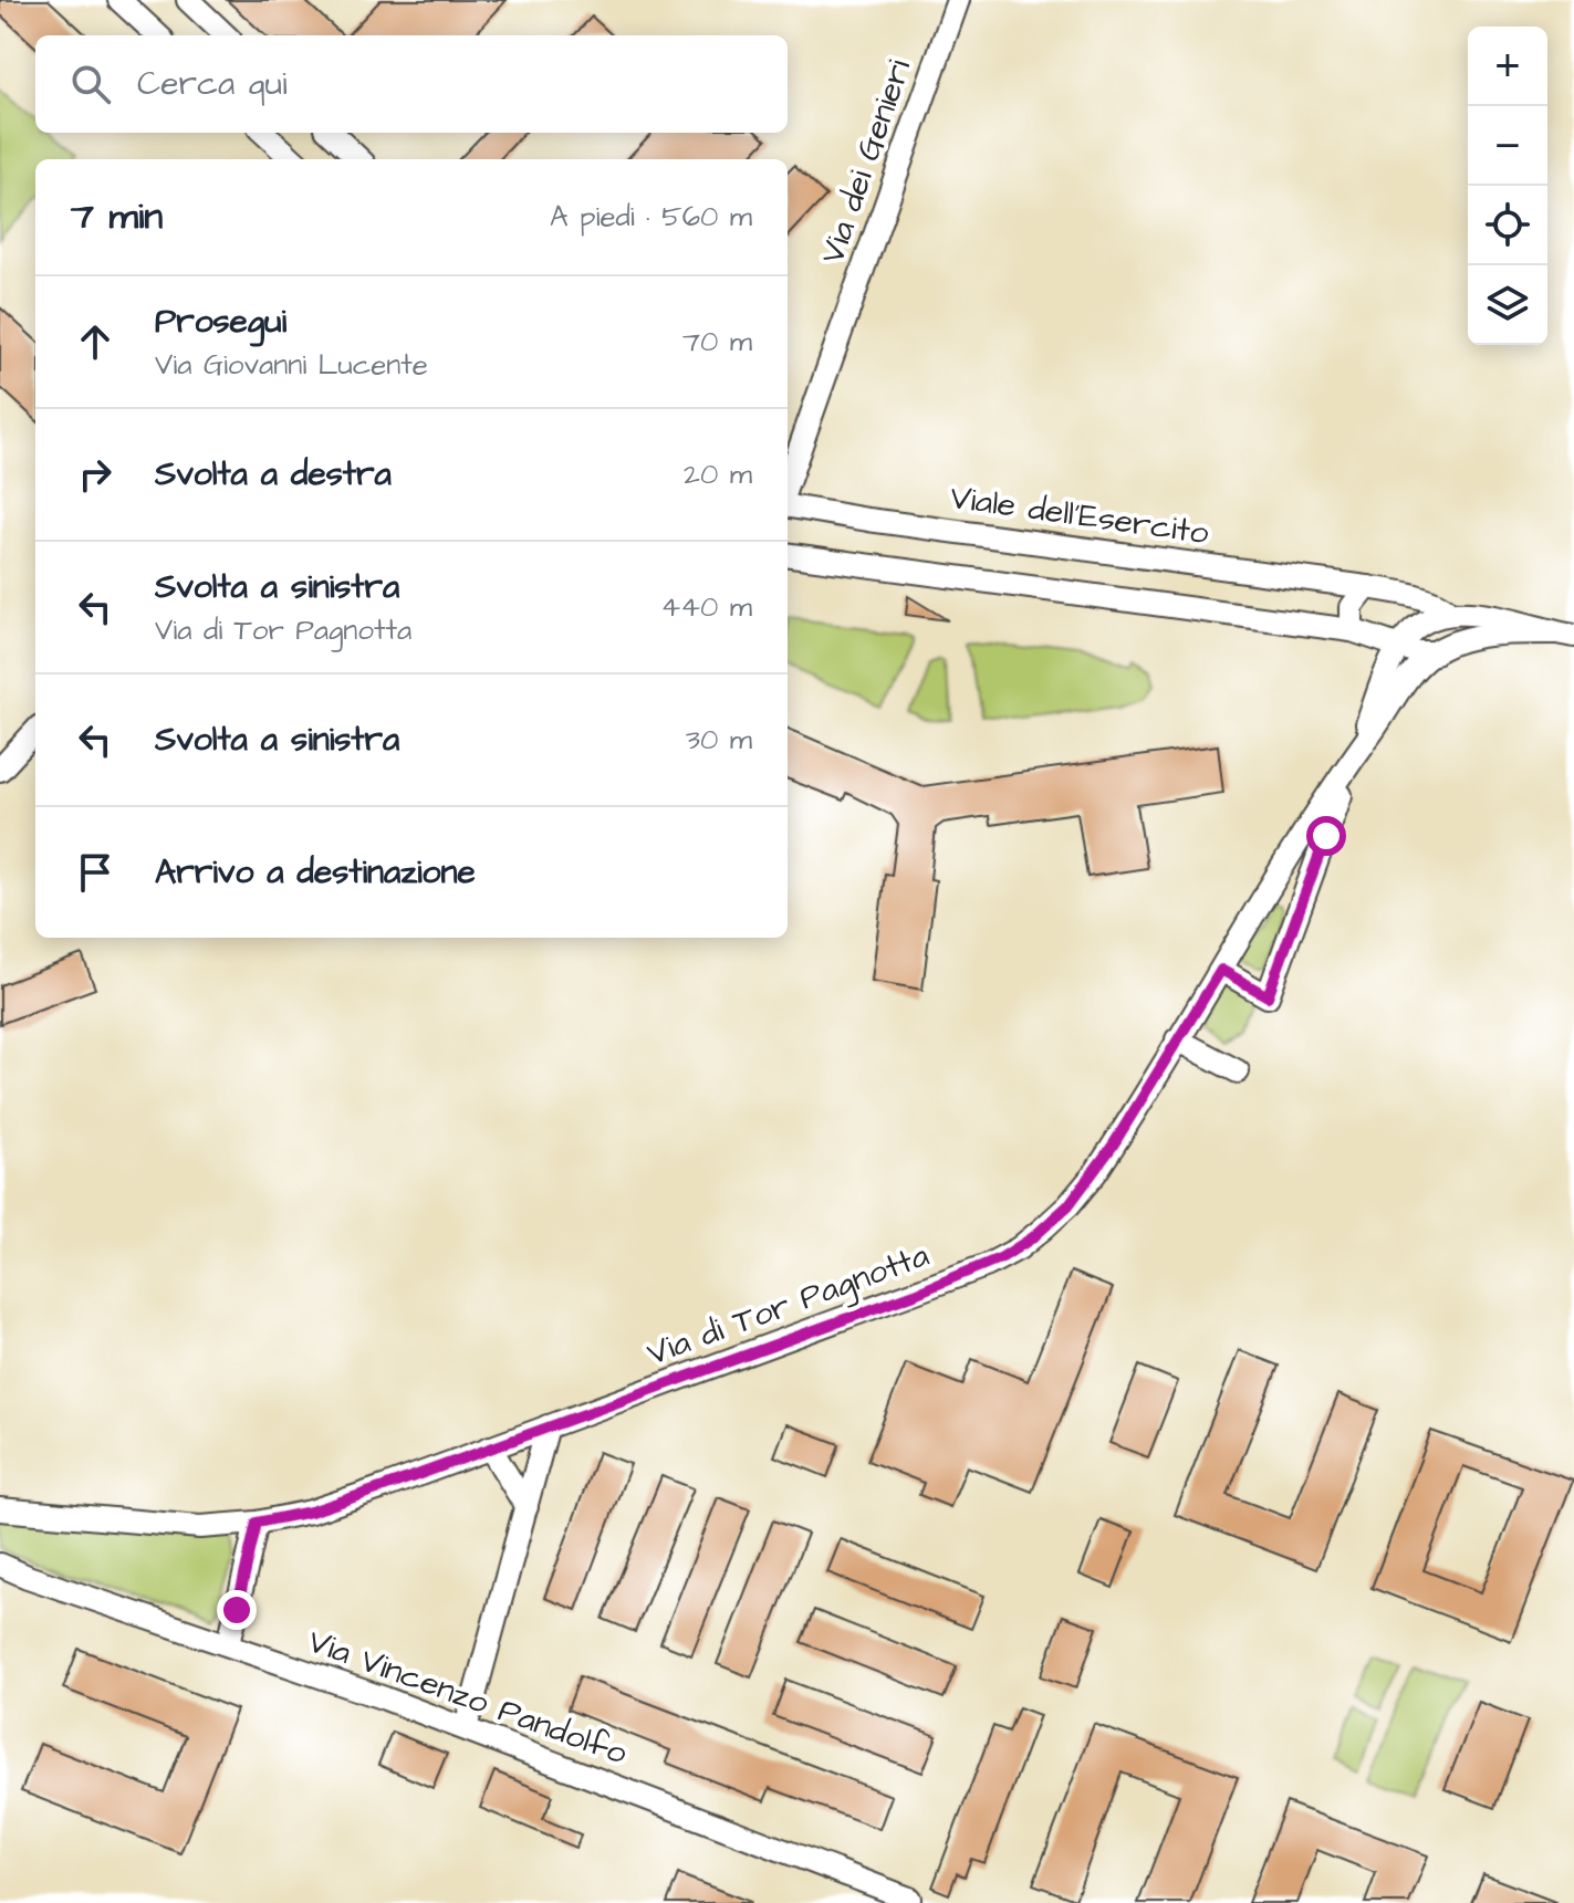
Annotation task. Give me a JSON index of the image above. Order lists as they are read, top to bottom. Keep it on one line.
{"streets":{"street":["Via dei Genieri","Viale dell'Esercito","Via di Tor Pagnotta","Via Vincenzo Pandolfo"]},"crossings":[["Viale dell'Esercito","Via di Tor Pagnotta"]],"page":{"map_buttons":["+","−"],"search":"Cerca qui","heading":["7 min","A piedi · 560 m"],"list":[["Prosegui","Via Giovanni Lucente","70 m"],["Svolta a destra","20 m"],["Svolta a sinistra","Via di Tor Pagnotta","440 m"],["Svolta a sinistra","30 m"],"Arrivo a destinazione"]}}
